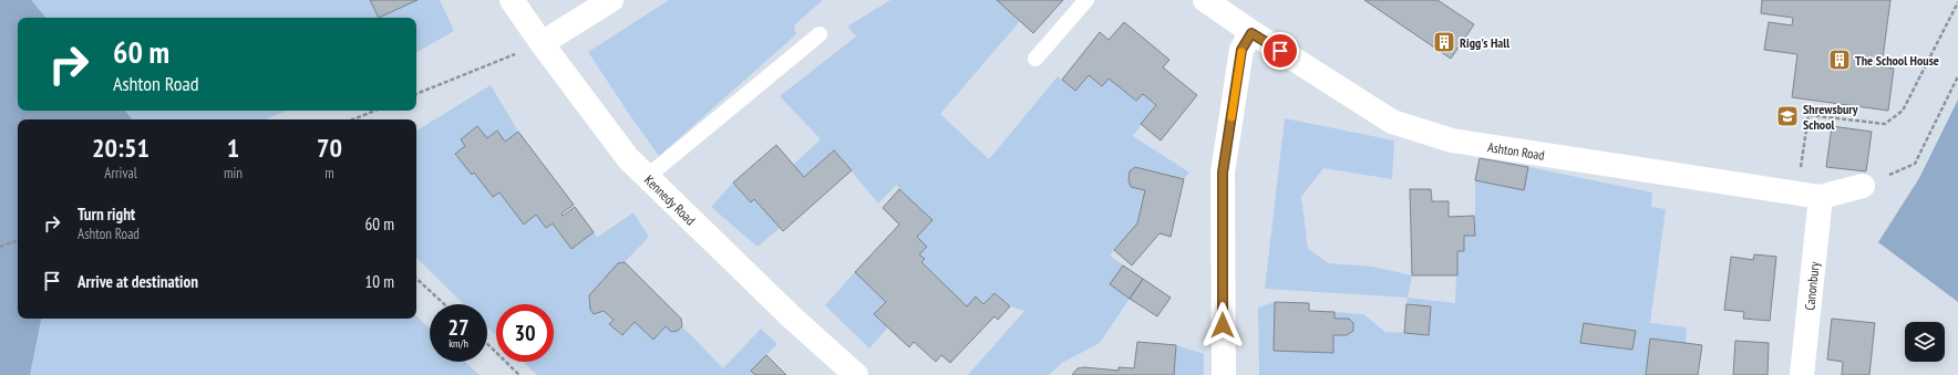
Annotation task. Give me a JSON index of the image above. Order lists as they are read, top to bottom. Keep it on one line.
{"streets":{"street":["Ashton Road","Kennedy Road","Canonbury"]},"crossings":[["Ashton Road","Canonbury"]],"places":{"building":["Rigg's Hall","The School House"],"school or university":["Shrewsbury School"]},"page":{"turn":["60 m","Ashton Road"],"eta":["20:51","Arrival","1","min","70","m"],"list":[{"name":"Turn right","note":"Ashton Road","value":"60 m"},{"name":"Arrive at destination","value":"10 m"}],"speed":"27 km/h","limit":"30"}}
